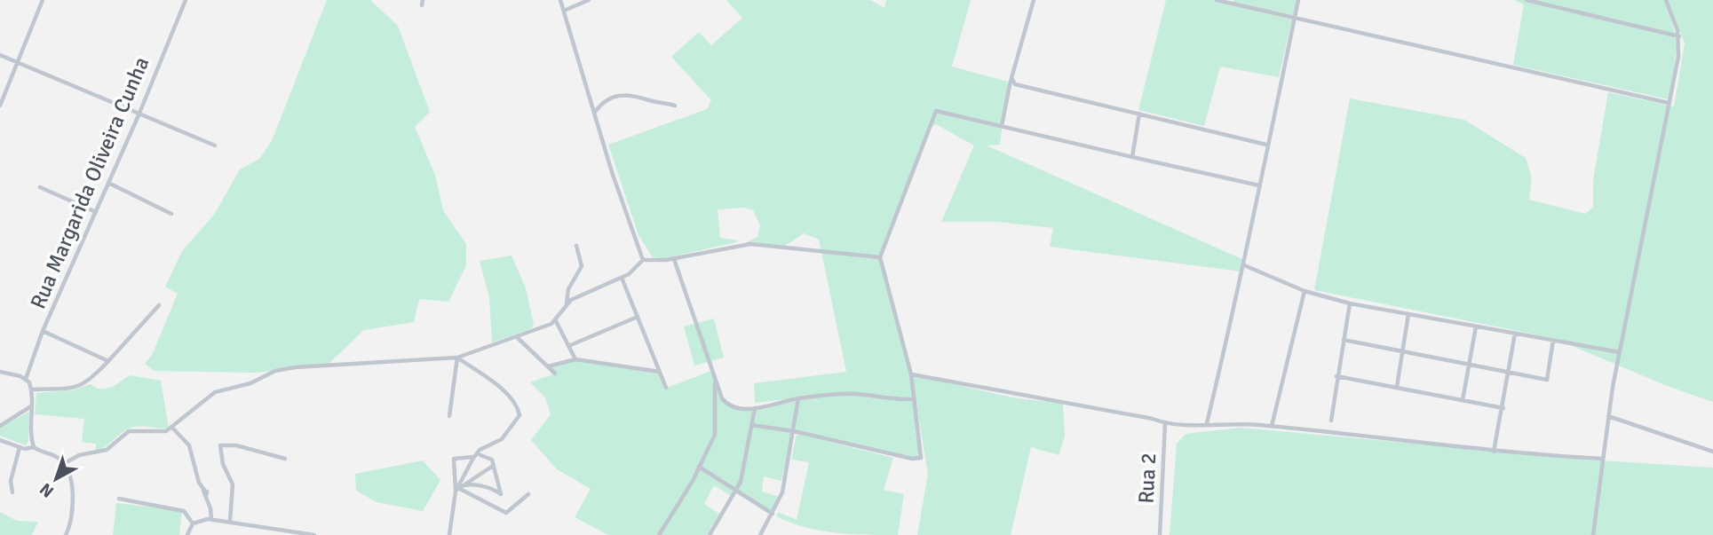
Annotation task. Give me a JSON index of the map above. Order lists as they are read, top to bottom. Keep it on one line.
{"streets":{"street":["Rua Margarida Oliveira Cunha","Rua 2"]},"north":"bottom left"}
